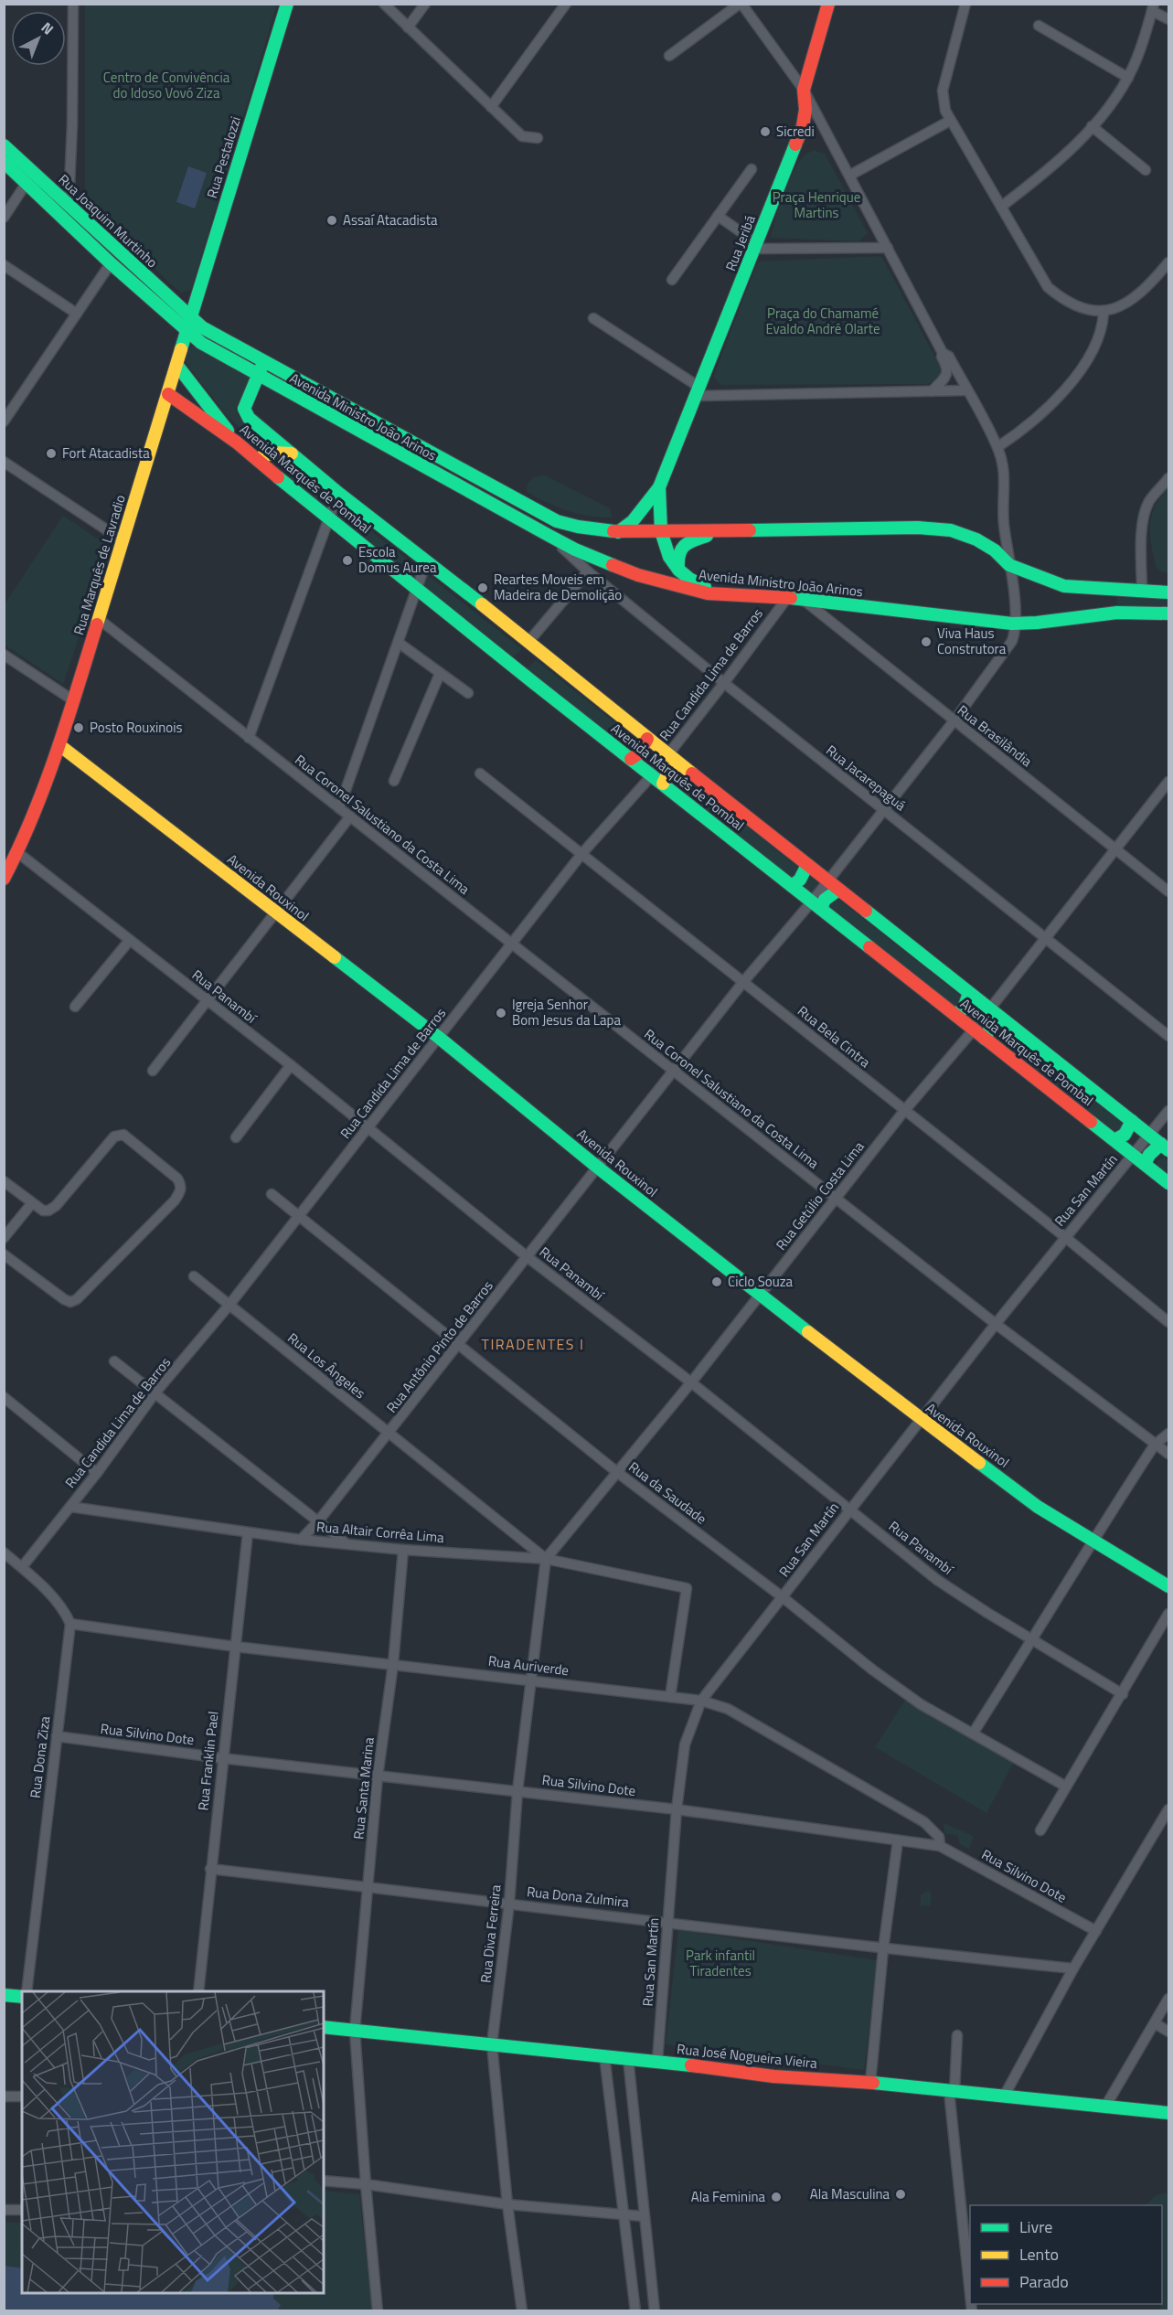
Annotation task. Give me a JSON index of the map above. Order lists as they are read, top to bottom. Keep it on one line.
{"streets":{"main road":["Rua Pestalozzi","Rua Joaquim Murtinho","Rua Jeribá","Avenida Ministro João Arinos","Avenida Marquês de Pombal","Rua Marquês de Lavradio","Avenida Rouxinol","Rua José Nogueira Vieira"],"street":["Rua Candida Lima de Barros","Rua Brasilândia","Rua Jacarepaguá","Rua Coronel Salustiano da Costa Lima","Rua Panambí","Rua Bela Cintra","Rua San Martín","Rua Getúlio Costa Lima","Rua Antônio Pinto de Barros","Rua Los Ângeles","Rua da Saudade","Rua Altair Corrêa Lima","Rua Auriverde","Rua Silvino Dote","Rua Dona Ziza","Rua Franklin Pael","Rua Santa Marina","Rua Dona Zulmira","Rua Diva Ferreira"]},"crossings":[["Rua Pestalozzi","Rua Joaquim Murtinho"],["Rua Pestalozzi","Avenida Ministro João Arinos"],["Rua Pestalozzi","Rua Marquês de Lavradio"],["Rua Joaquim Murtinho","Avenida Ministro João Arinos"],["Avenida Ministro João Arinos","Avenida Marquês de Pombal"],["Avenida Ministro João Arinos","Rua Candida Lima de Barros"],["Avenida Ministro João Arinos","Rua Brasilândia"],["Avenida Ministro João Arinos","Rua Jacarepaguá"],["Avenida Marquês de Pombal","Rua Marquês de Lavradio"],["Avenida Marquês de Pombal","Rua Candida Lima de Barros"],["Avenida Marquês de Pombal","Rua San Martín"],["Avenida Marquês de Pombal","Rua Getúlio Costa Lima"],["Avenida Marquês de Pombal","Rua Antônio Pinto de Barros"],["Rua Marquês de Lavradio","Rua Coronel Salustiano da Costa Lima"],["Rua Marquês de Lavradio","Avenida Rouxinol"],["Rua Marquês de Lavradio","Rua Panambí"],["Rua Candida Lima de Barros","Rua Jacarepaguá"],["Rua Candida Lima de Barros","Rua Coronel Salustiano da Costa Lima"],["Rua Candida Lima de Barros","Avenida Rouxinol"],["Rua Candida Lima de Barros","Rua Panambí"],["Rua Candida Lima de Barros","Rua Bela Cintra"],["Rua Candida Lima de Barros","Rua Los Ângeles"],["Rua Candida Lima de Barros","Rua da Saudade"],["Rua Candida Lima de Barros","Rua Altair Corrêa Lima"],["Rua Brasilândia","Rua Getúlio Costa Lima"],["Rua Jacarepaguá","Rua Getúlio Costa Lima"],["Rua Coronel Salustiano da Costa Lima","Rua San Martín"],["Rua Coronel Salustiano da Costa Lima","Rua Getúlio Costa Lima"],["Rua Coronel Salustiano da Costa Lima","Rua Antônio Pinto de Barros"],["Avenida Rouxinol","Rua San Martín"],["Avenida Rouxinol","Rua Getúlio Costa Lima"],["Avenida Rouxinol","Rua Antônio Pinto de Barros"],["Rua Panambí","Rua San Martín"],["Rua Panambí","Rua Getúlio Costa Lima"],["Rua Panambí","Rua Antônio Pinto de Barros"],["Rua Bela Cintra","Rua San Martín"],["Rua Bela Cintra","Rua Getúlio Costa Lima"],["Rua Bela Cintra","Rua Antônio Pinto de Barros"],["Rua San Martín","Rua da Saudade"],["Rua San Martín","Rua Auriverde"],["Rua San Martín","Rua Silvino Dote"],["Rua San Martín","Rua Dona Zulmira"],["Rua San Martín","Rua José Nogueira Vieira"],["Rua Getúlio Costa Lima","Rua Los Ângeles"],["Rua Getúlio Costa Lima","Rua da Saudade"],["Rua Getúlio Costa Lima","Rua Altair Corrêa Lima"],["Rua Getúlio Costa Lima","Rua Diva Ferreira"],["Rua Antônio Pinto de Barros","Rua Los Ângeles"],["Rua Antônio Pinto de Barros","Rua da Saudade"],["Rua Antônio Pinto de Barros","Rua Altair Corrêa Lima"],["Rua Los Ângeles","Rua Altair Corrêa Lima"],["Rua Los Ângeles","Rua Diva Ferreira"],["Rua Altair Corrêa Lima","Rua Auriverde"],["Rua Altair Corrêa Lima","Rua Franklin Pael"],["Rua Altair Corrêa Lima","Rua Santa Marina"],["Rua Altair Corrêa Lima","Rua Diva Ferreira"],["Rua Auriverde","Rua Silvino Dote"],["Rua Auriverde","Rua Dona Ziza"],["Rua Auriverde","Rua Franklin Pael"],["Rua Auriverde","Rua Santa Marina"],["Rua Auriverde","Rua Diva Ferreira"],["Rua Silvino Dote","Rua Dona Ziza"],["Rua Silvino Dote","Rua Franklin Pael"],["Rua Silvino Dote","Rua Santa Marina"],["Rua Silvino Dote","Rua Diva Ferreira"],["Rua Franklin Pael","Rua Dona Zulmira"],["Rua Santa Marina","Rua Dona Zulmira"],["Rua Santa Marina","Rua José Nogueira Vieira"],["Rua Dona Zulmira","Rua Diva Ferreira"],["Rua Diva Ferreira","Rua José Nogueira Vieira"]],"districts":["TIRADENTES I"],"parks":["Centro de Convivência do Idoso Vovó Ziza","Praça Henrique Martins","Praça do Chamamé Evaldo André Olarte","Park infantil Tiradentes"],"places":["Sicredi","Assaí Atacadista","Fort Atacadista","Escola Domus Aurea","Reartes Moveis em Madeira de Demolição","Viva Haus Construtora","Posto Rouxinois","Igreja Senhor Bom Jesus da Lapa","Ciclo Souza","Ala Masculina","Ala Feminina"],"legend":["Livre","Lento","Parado"],"north":"top right"}
